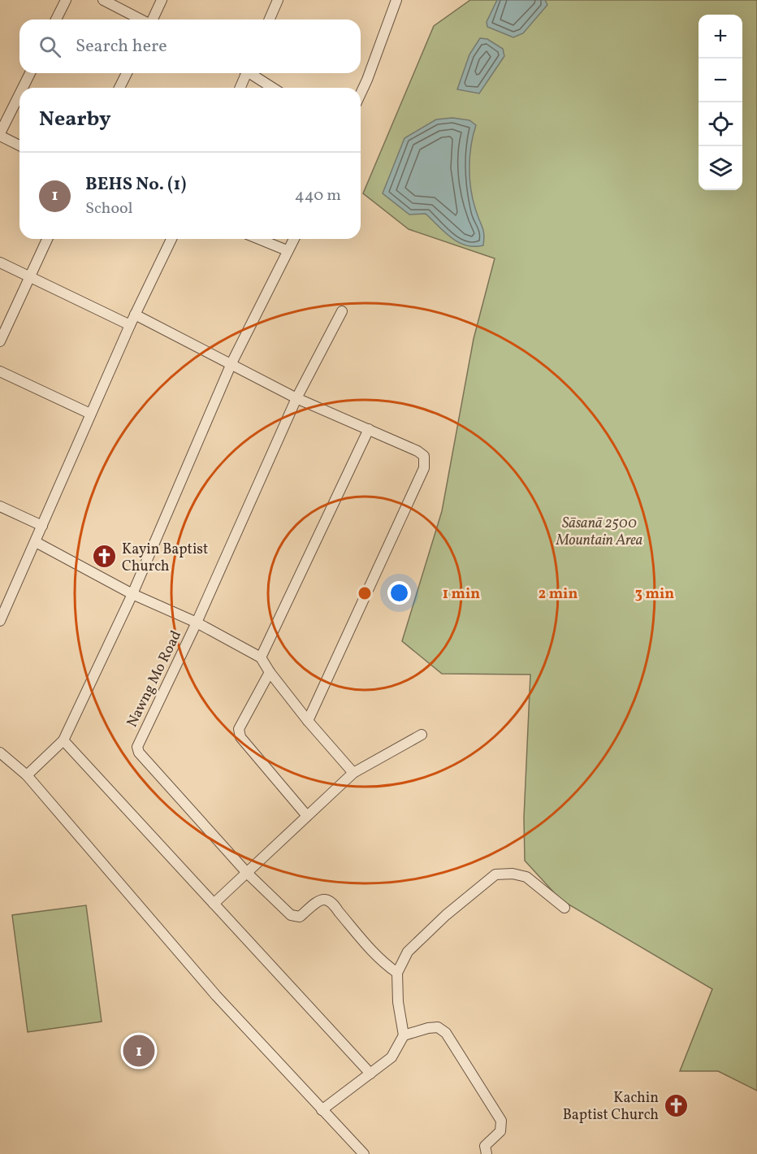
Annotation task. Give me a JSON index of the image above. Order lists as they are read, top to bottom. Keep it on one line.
{"streets":{"street":["Nawng Mo Road"]},"parks":["Sāsanā 2500 Mountain Area"],"places":{"church":["Kayin Baptist Church","Kachin Baptist Church"]},"page":{"map_buttons":["+","−"],"search":"Search here","heading":"Nearby","list":[{"mark":"1","name":"BEHS No. (1)","note":"School","value":"440 m"}],"pins":"1"},"rings":["1 min","2 min","3 min"]}
